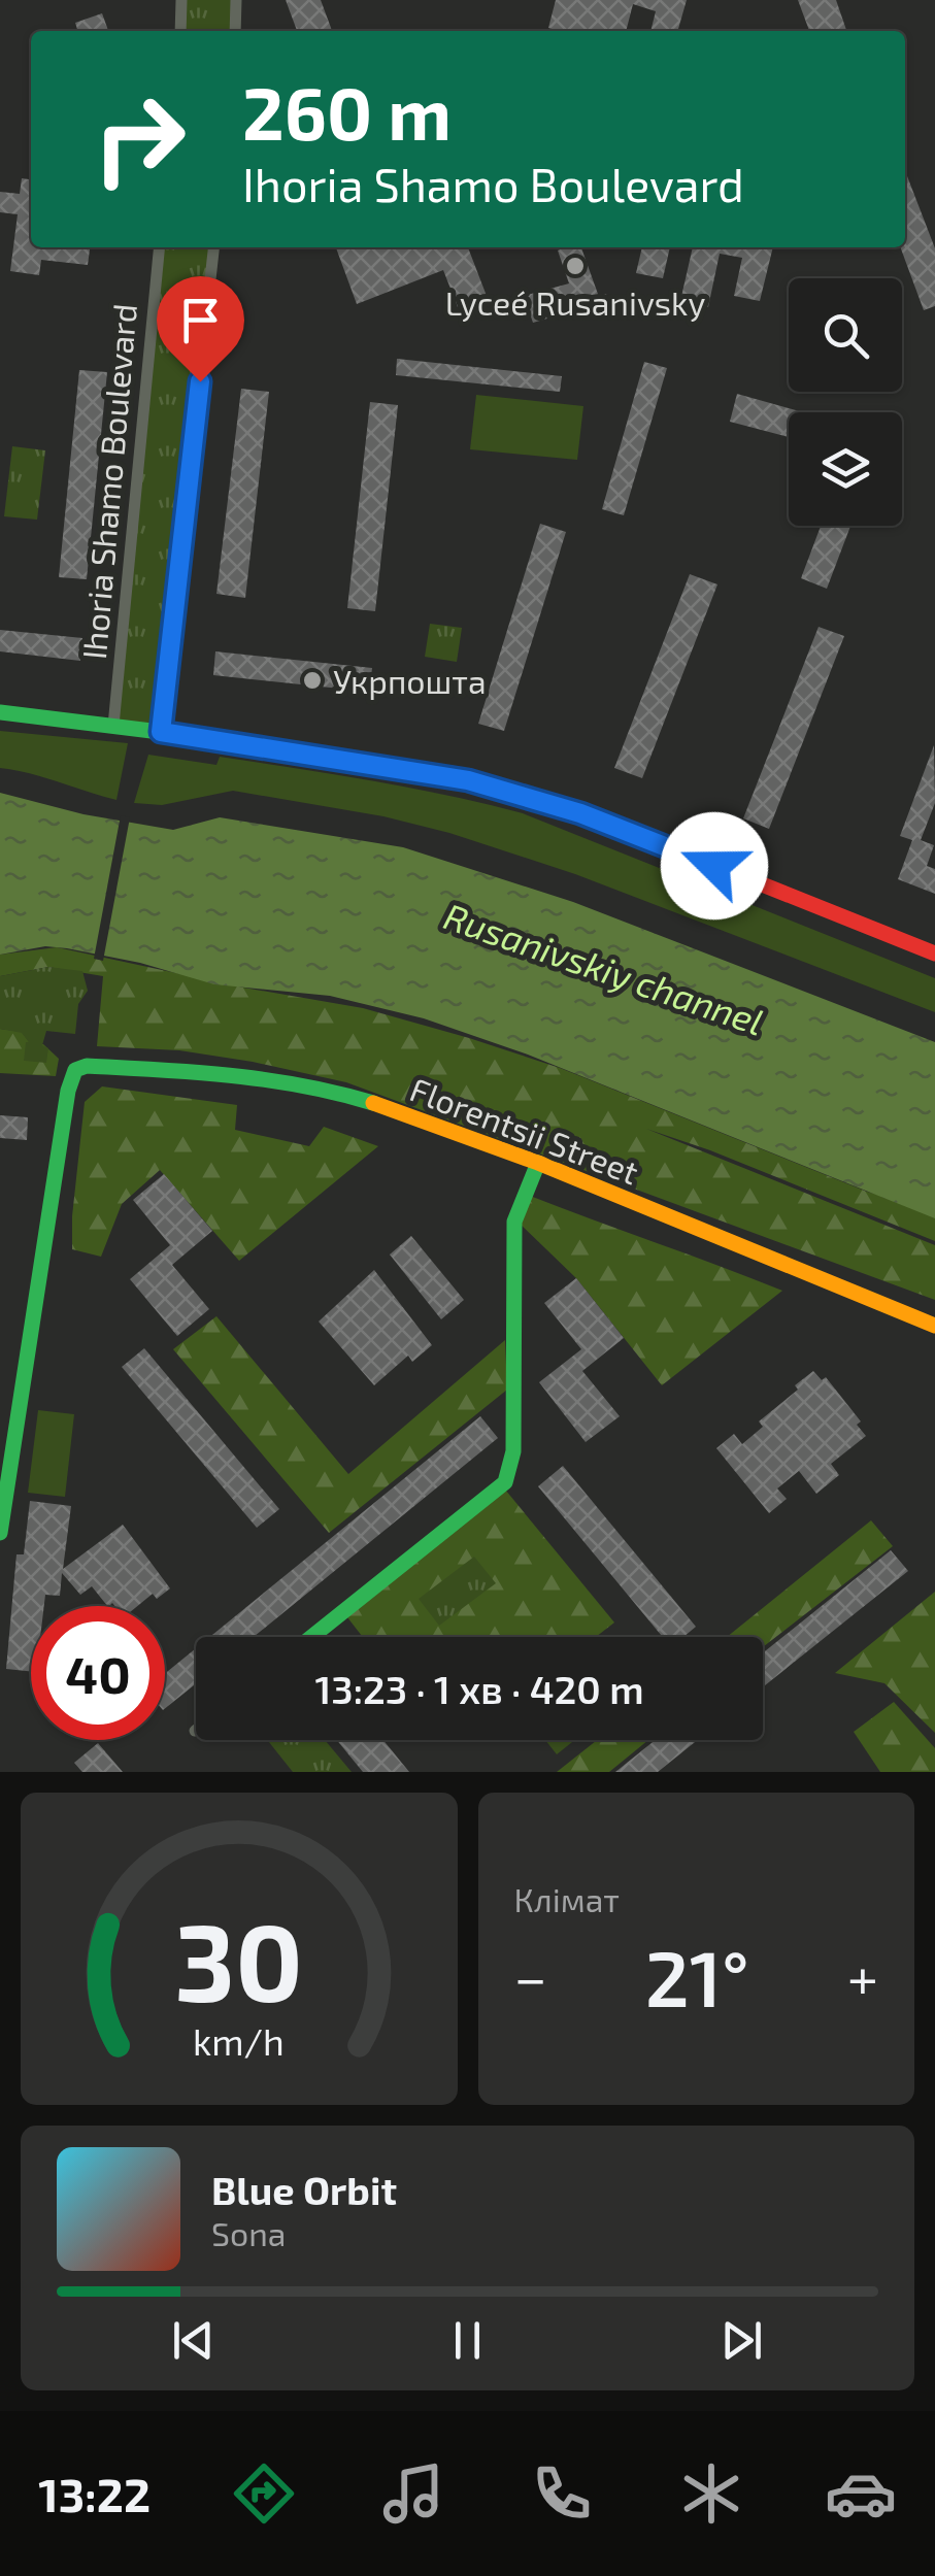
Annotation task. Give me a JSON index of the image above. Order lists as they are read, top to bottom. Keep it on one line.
{"streets":{"street":["Ihoria Shamo Boulevard","Florentsii Street"]},"water":["Rusanivskiy channel"],"places":["Lyceé Rusanivsky","Укрпошта"],"page":{"turn":["260 m","Ihoria Shamo Boulevard"],"limit":"40","trip":"13:23 · 1 хв · 420 m","tile":"Клімат","heat":["−","21°","+"],"song":["Blue Orbit","Sona"],"tabs":"13:22","gauge":["30","km/h"]}}
